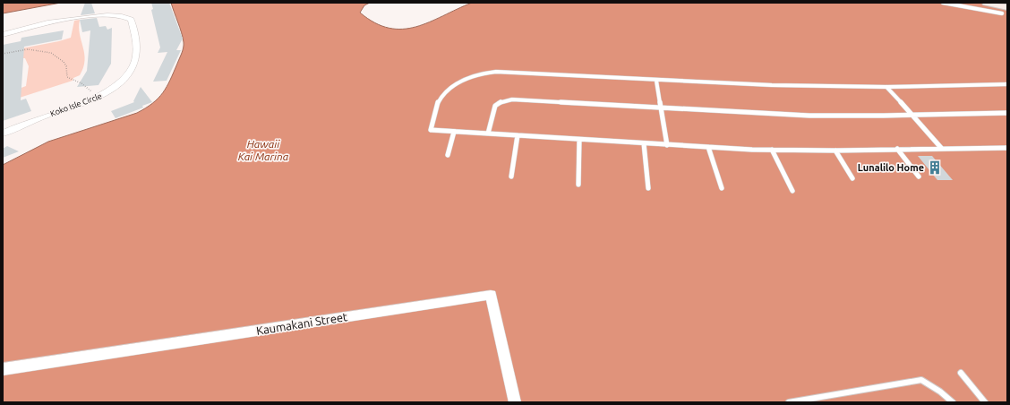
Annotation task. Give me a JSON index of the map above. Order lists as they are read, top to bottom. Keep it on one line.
{"streets":{"street":["Koko Isle Circle","Kaumakani Street"]},"water":["Hawaii Kai Marina"],"places":{"building":["Lunalilo Home"]}}
